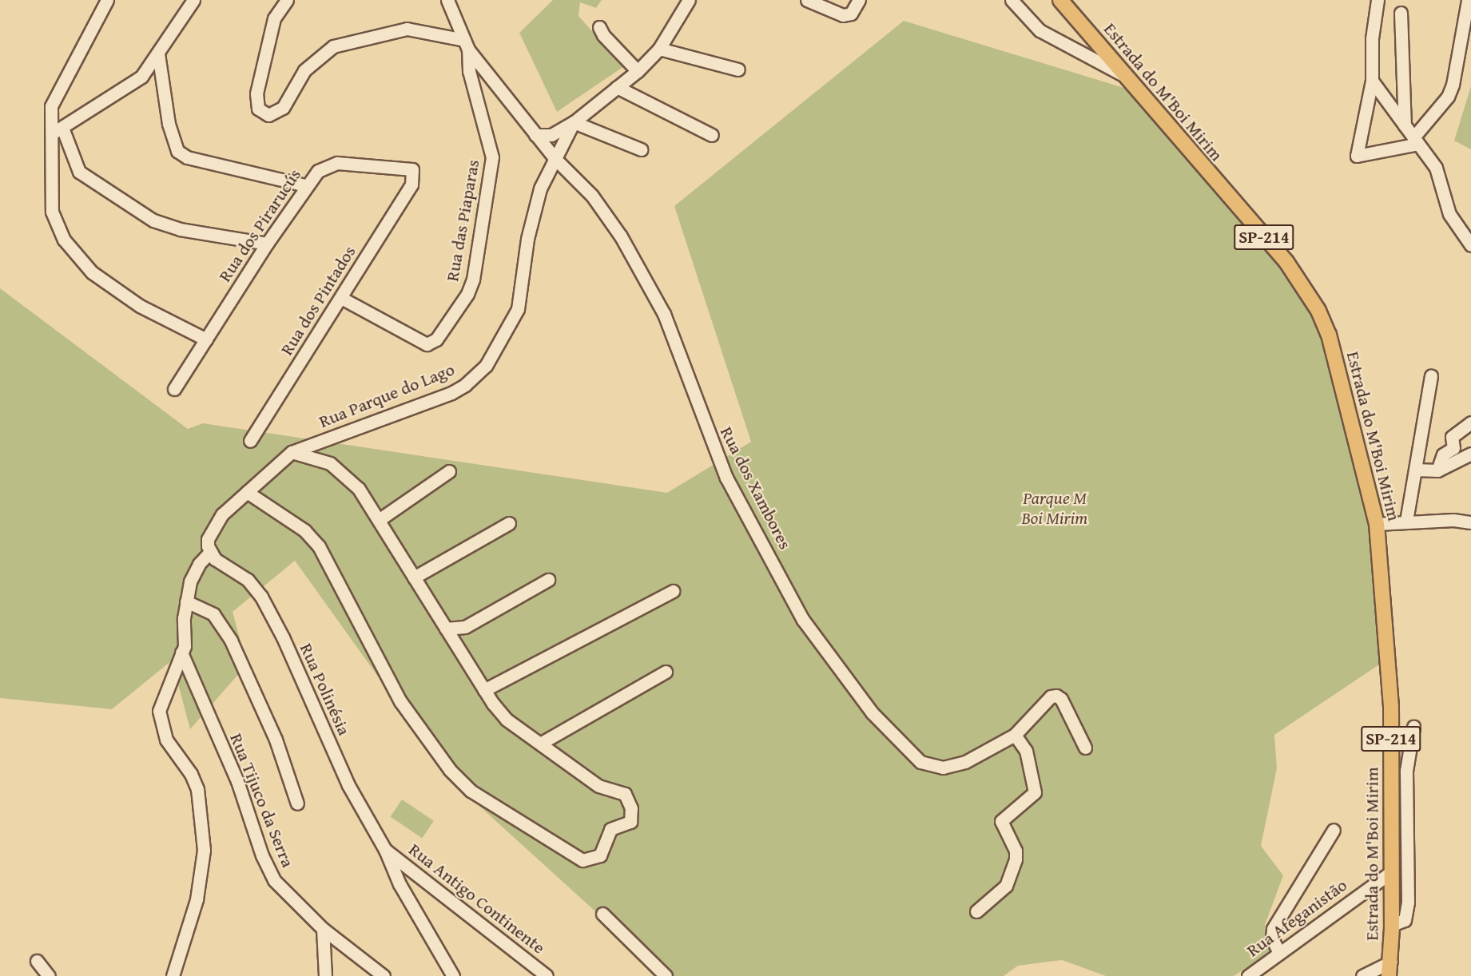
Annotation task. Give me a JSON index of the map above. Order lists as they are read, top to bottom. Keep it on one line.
{"streets":{"main road":["Estrada do M'Boi Mirim","SP-214"],"street":["Rua das Piaparas","Rua dos Pirarucús","Rua dos Pintados","Rua Parque do Lago","Rua dos Xambores","Rua Polinésia","Rua Tijuco da Serra","Rua Antigo Continente","Rua Afeganistão"]},"crossings":[["Estrada do M'Boi Mirim","Rua Afeganistão"],["Rua das Piaparas","Rua dos Pintados"],["Rua das Piaparas","Rua dos Xambores"],["Rua dos Pirarucús","Rua dos Pintados"],["Rua Parque do Lago","Rua dos Xambores"],["Rua Polinésia","Rua Antigo Continente"]],"parks":["Parque M Boi Mirim"]}
